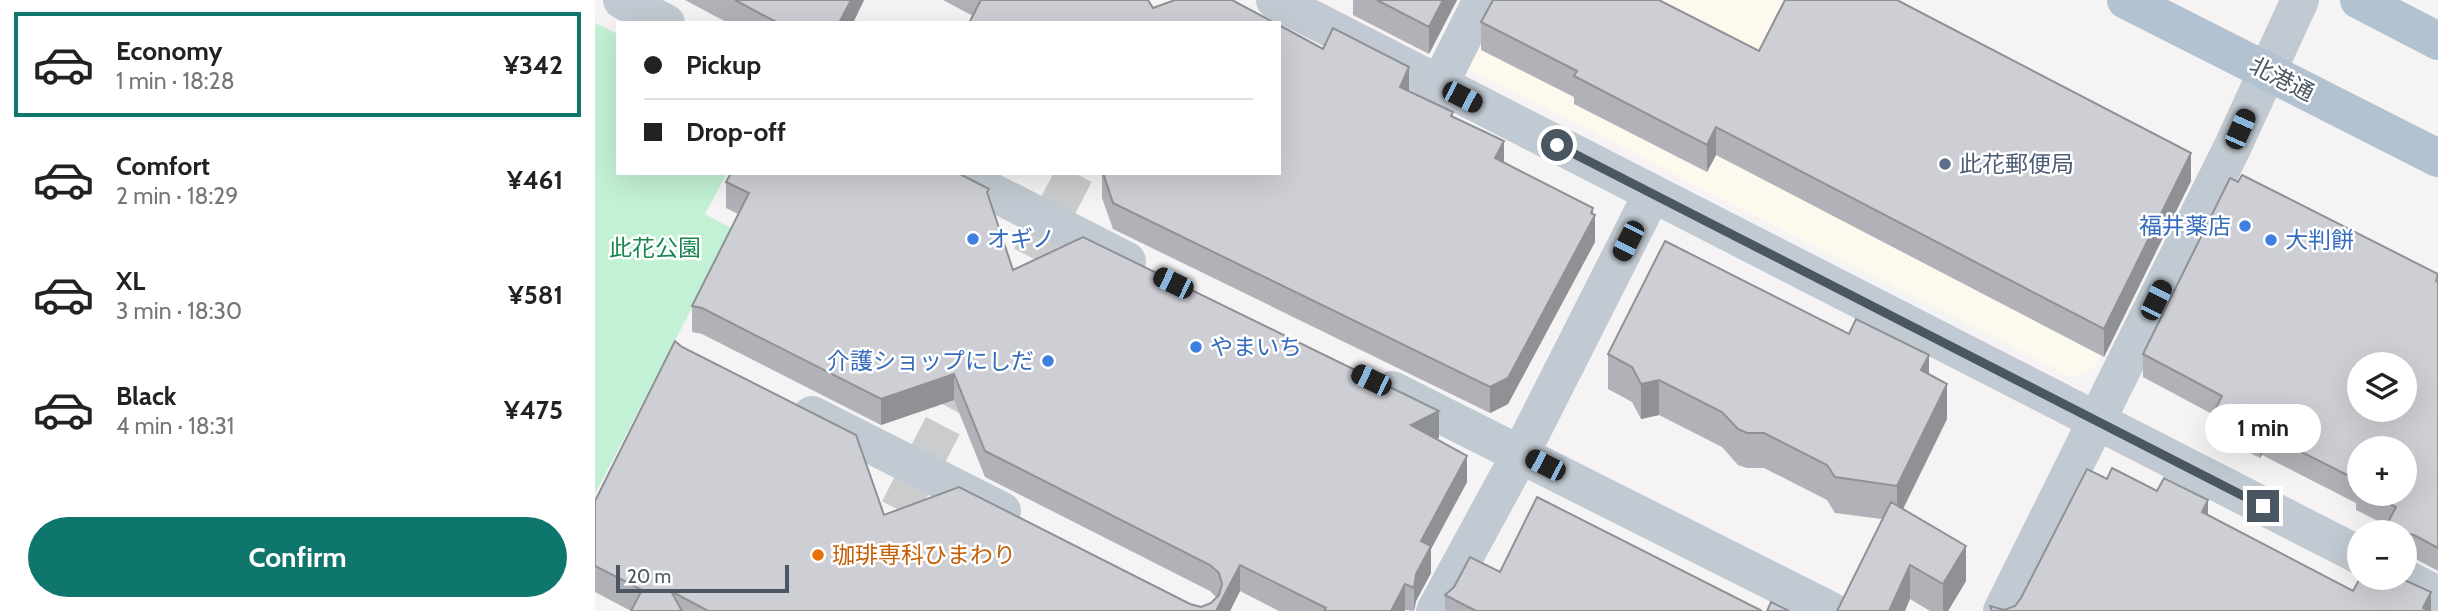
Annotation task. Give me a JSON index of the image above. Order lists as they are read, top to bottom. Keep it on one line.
{"streets":{"main road":["北港通"]},"parks":["此花公園"],"places":["此花郵便局","福井薬店","オギノ","大判餅","やまいち","介護ショップにしだ","珈琲専科ひまわり"],"scale_bar":"20 m","page":{"list":[{"name":"Economy","note":"1 min · 18:28","value":"¥342"},{"name":"Comfort","note":"2 min · 18:29","value":"¥461"},{"name":"XL","note":"3 min · 18:30","value":"¥581"},{"name":"Black","note":"4 min · 18:31","value":"¥475"}],"banner":["Pickup","Drop-off"],"map_buttons":["+","−"],"bubble":"1 min","buttons":"Confirm","scale":"20 m"}}
